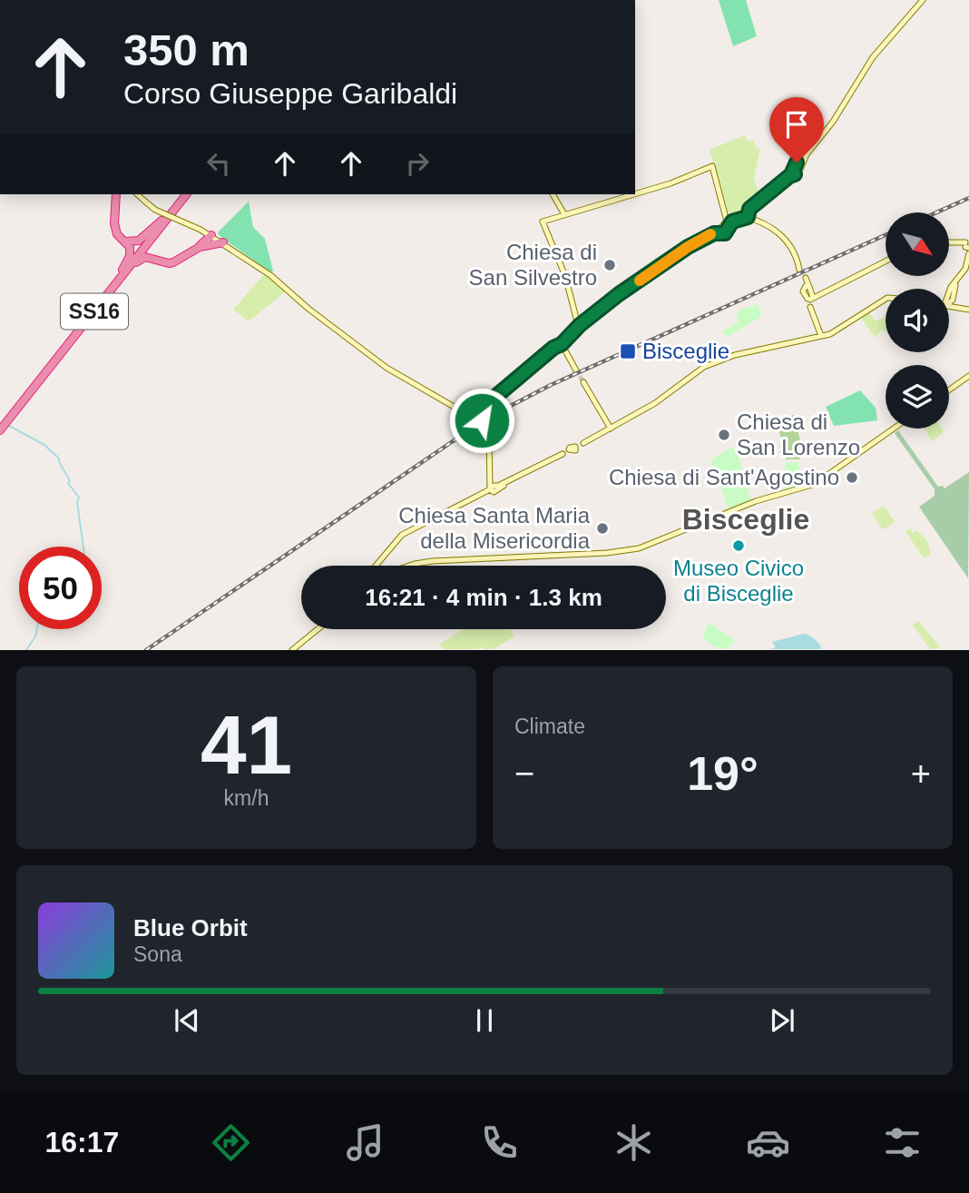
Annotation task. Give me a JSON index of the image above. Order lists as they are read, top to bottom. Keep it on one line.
{"streets":{"highway":["SS16"]},"districts":["Bisceglie"],"places":{"other":["Chiesa di San Silvestro","Chiesa di San Lorenzo","Chiesa di Sant'Agostino","Chiesa Santa Maria della Misericordia","Museo Civico di Bisceglie"],"transit":["Bisceglie"]},"north":"bottom right","page":{"turn":["350 m","Corso Giuseppe Garibaldi"],"limit":"50","trip":"16:21 · 4 min · 1.3 km","tile":[["41","km/h"],"Climate"],"heat":["−","19°","+"],"song":["Blue Orbit","Sona"],"tabs":"16:17"}}
